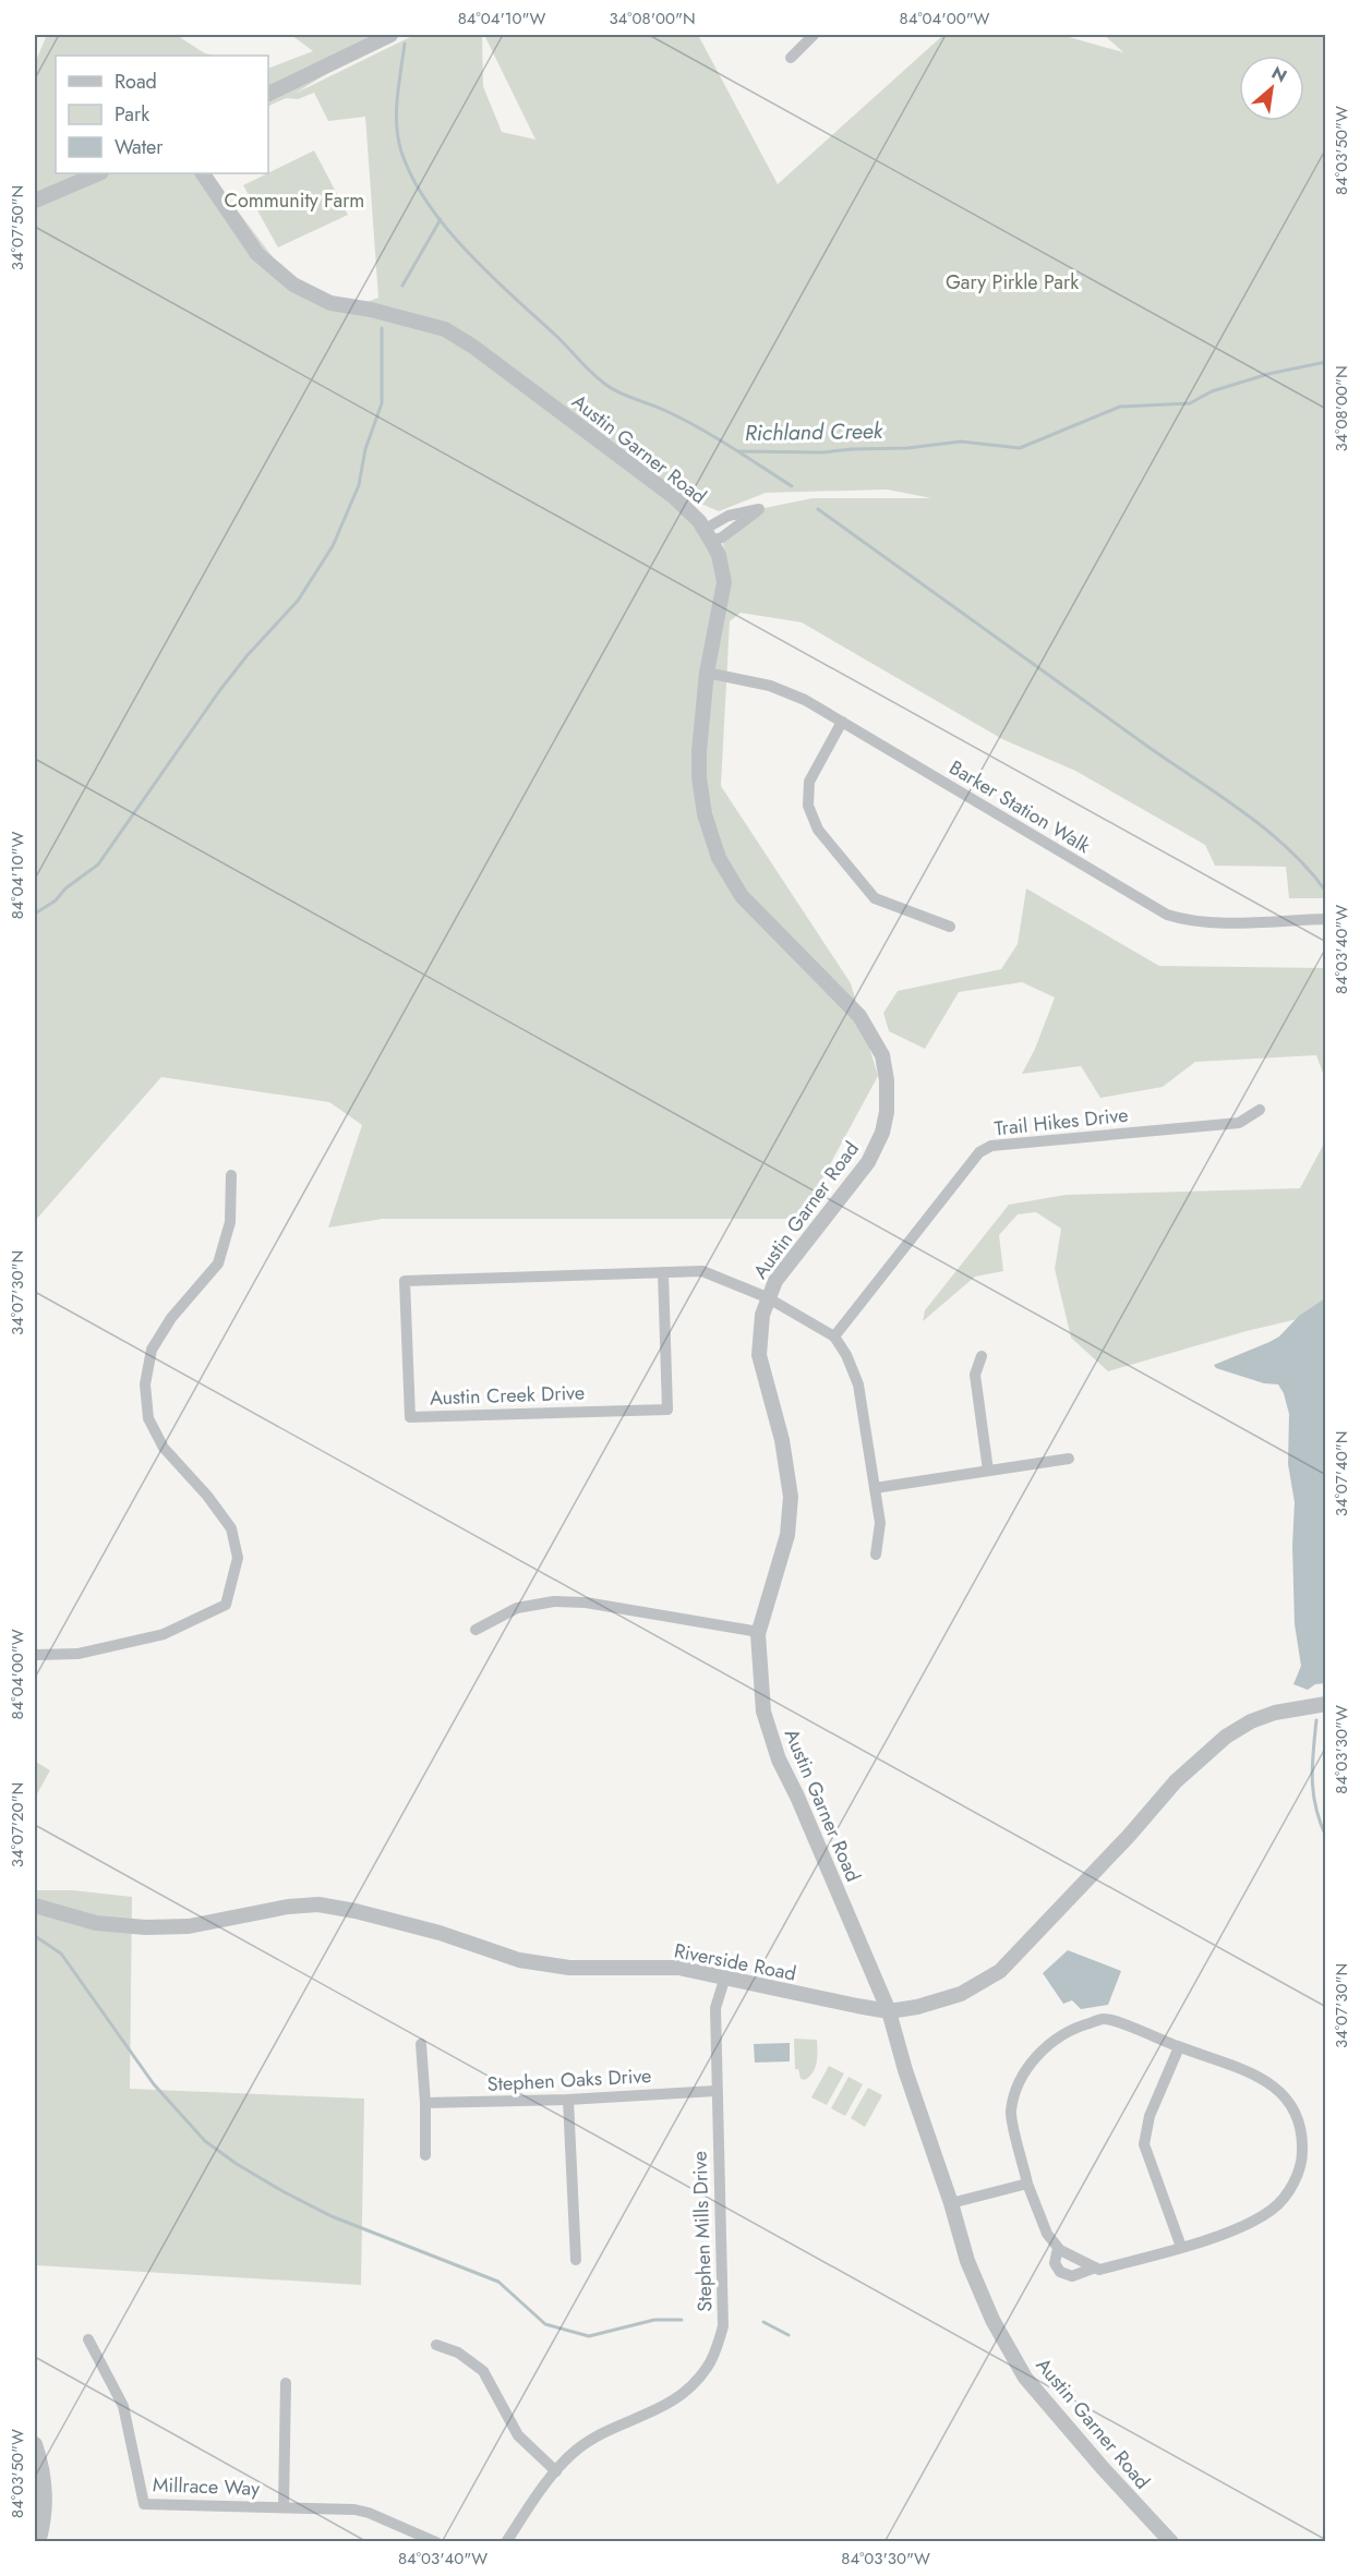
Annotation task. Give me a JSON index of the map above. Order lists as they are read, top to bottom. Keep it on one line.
{"streets":{"street":["Austin Garner Road","Barker Station Walk","Trail Hikes Drive","Austin Creek Drive","Riverside Road","Stephen Oaks Drive","Stephen Mills Drive","Millrace Way"]},"crossings":[["Austin Garner Road","Barker Station Walk"],["Austin Garner Road","Austin Creek Drive"],["Austin Garner Road","Riverside Road"],["Trail Hikes Drive","Austin Creek Drive"],["Riverside Road","Stephen Mills Drive"],["Stephen Oaks Drive","Stephen Mills Drive"]],"water":["Richland Creek"],"parks":["Community Farm","Gary Pirkle Park"],"legend":["Road","Park","Water"],"north":"top right","coordinates":["84°04'10\"W","34°08'00\"N","84°04'00\"W","84°03'50\"W","34°07'50\"N","84°03'40\"W","34°07'30\"N","34°07'40\"N","84°03'30\"W","34°07'20\"N"]}
